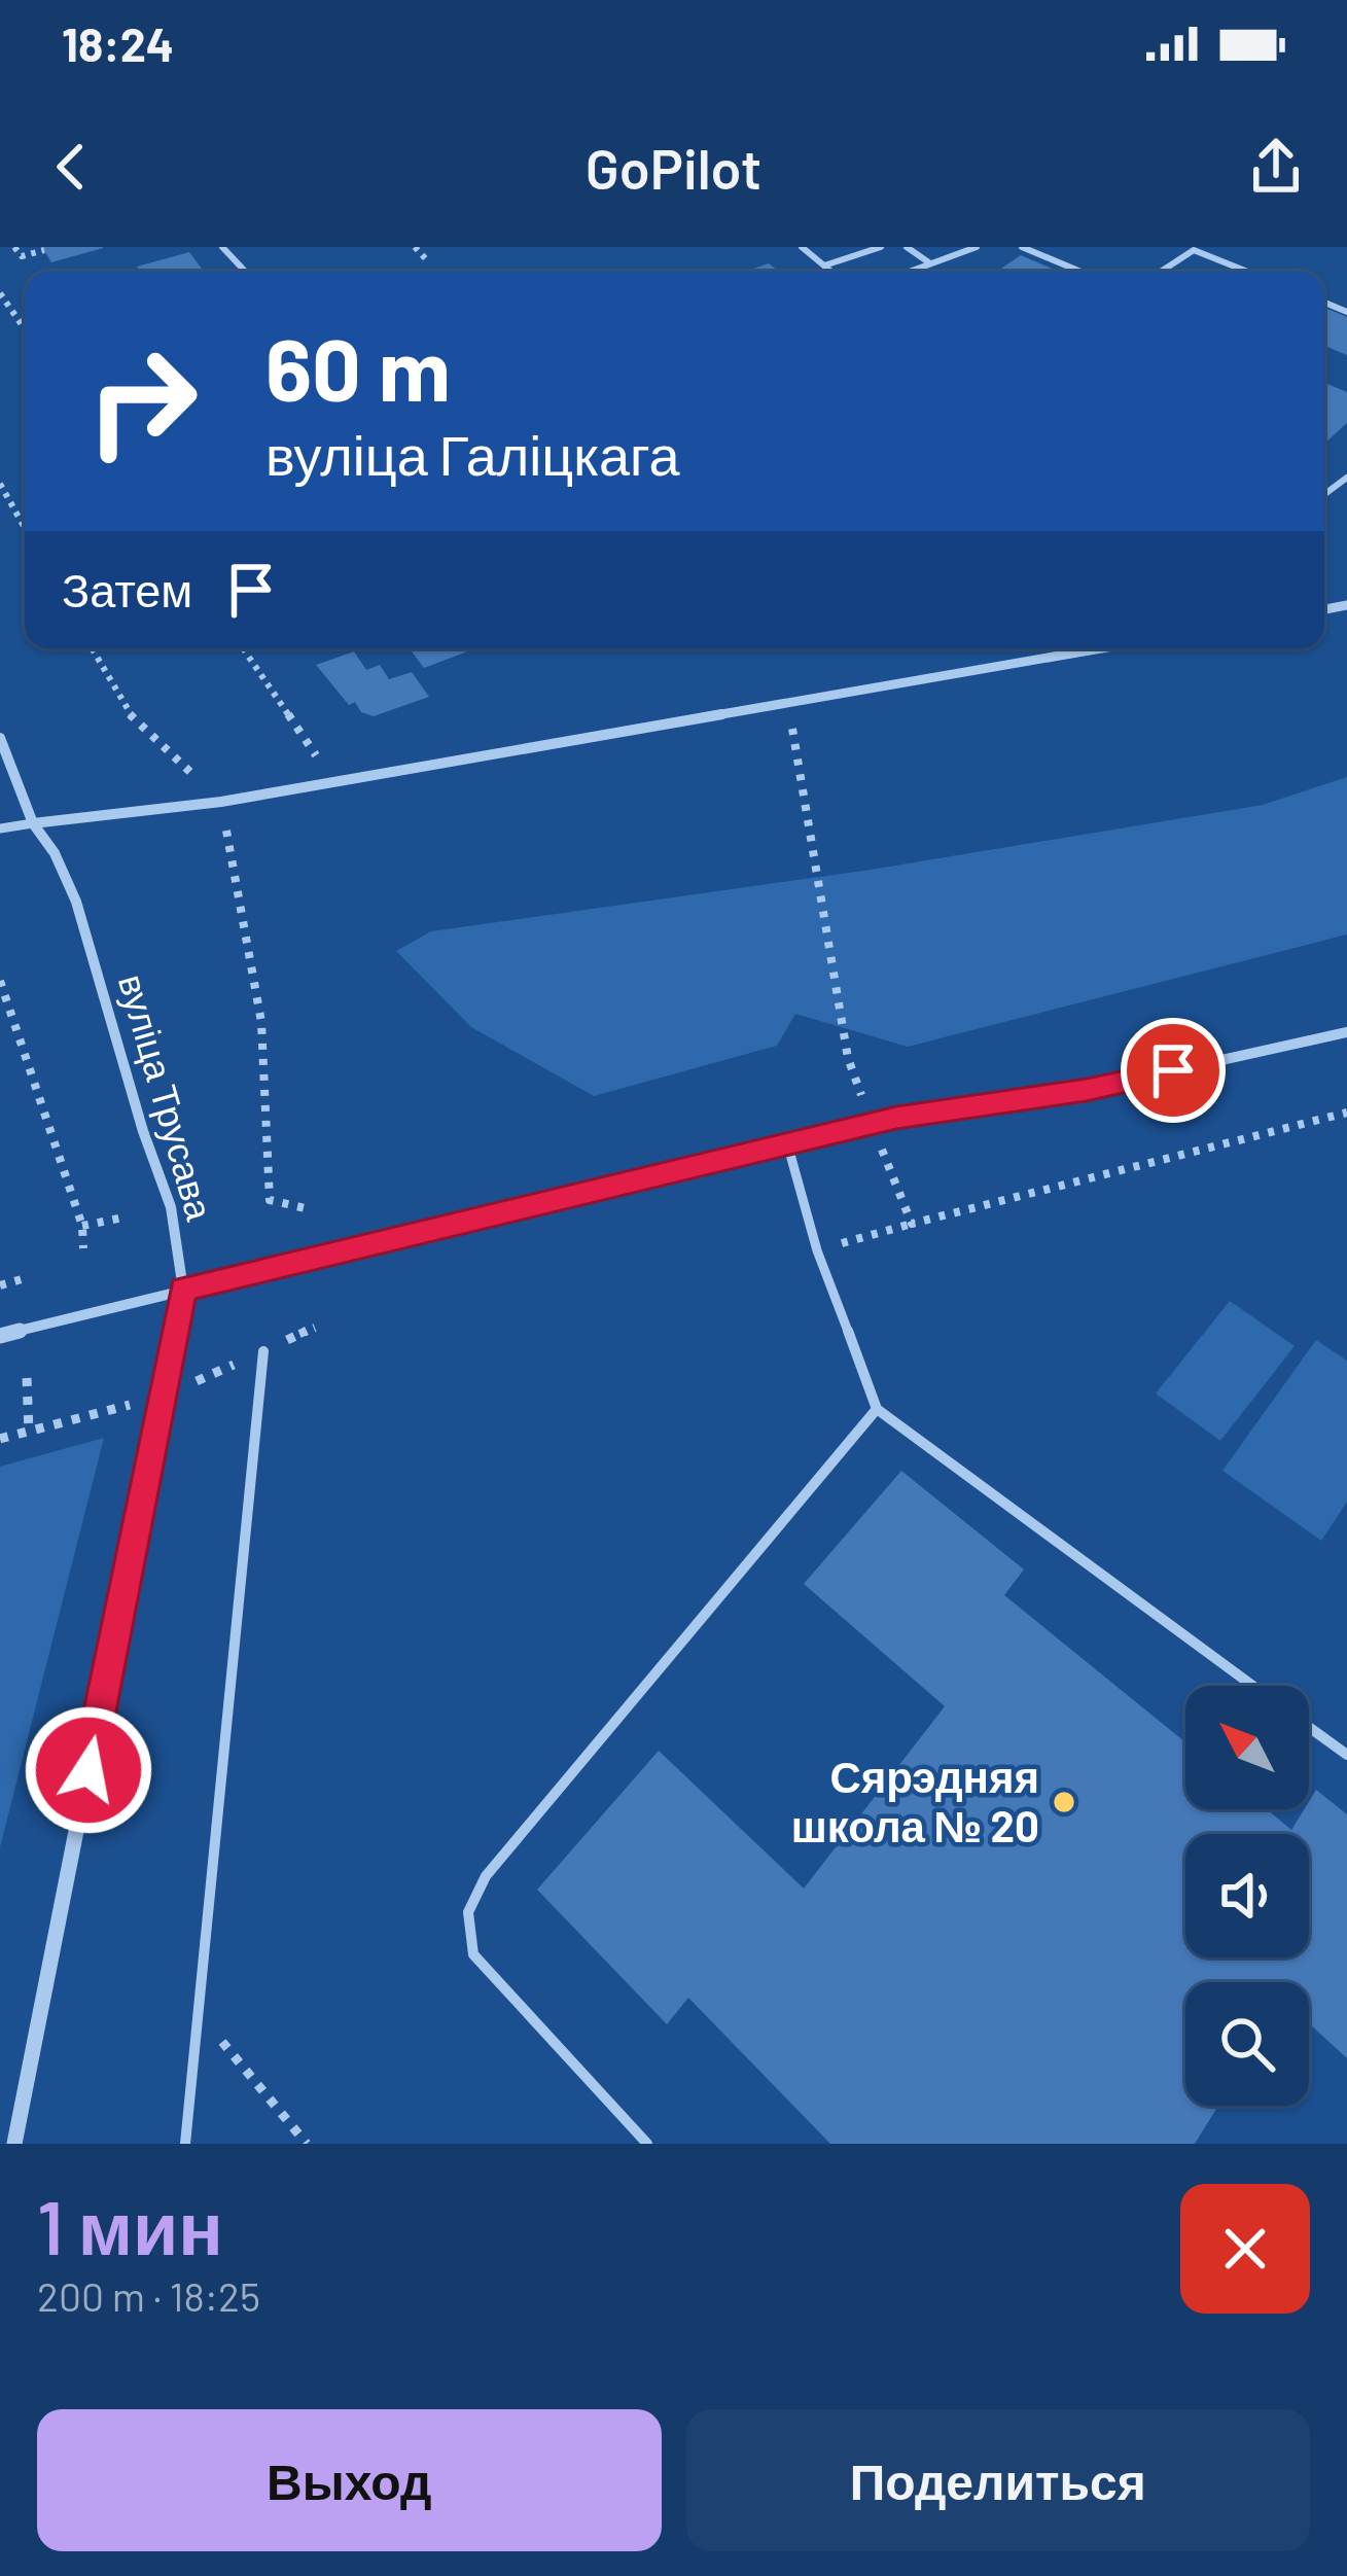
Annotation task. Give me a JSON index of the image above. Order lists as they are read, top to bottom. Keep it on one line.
{"streets":{"street":["вуліца Трусава"]},"places":["Сярэдняя школа № 20"],"north":"top left","page":{"status":"18:24","header":"GoPilot","turn":["60 m","вуліца Галіцкага"],"then":"Затем","heading":["1 мин","200 m · 18:25"],"buttons":["Выход","Поделиться"]}}
